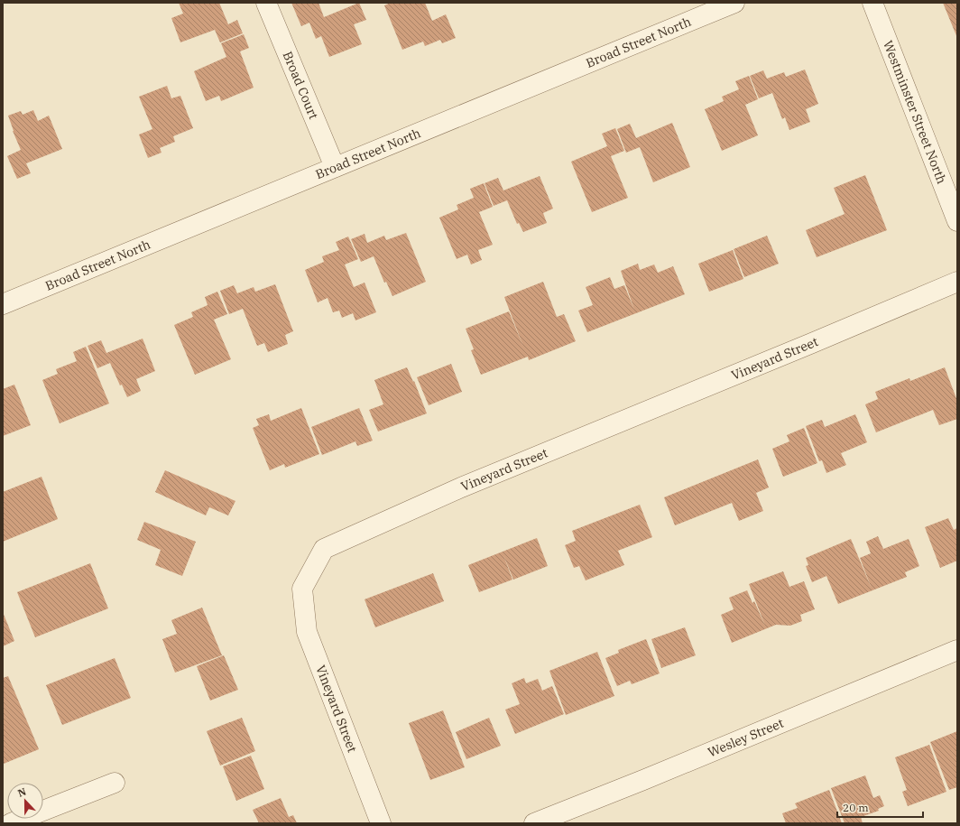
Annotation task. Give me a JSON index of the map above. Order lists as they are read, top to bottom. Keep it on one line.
{"streets":{"street":["Broad Street North","Broad Court","Westminster Street North","Vineyard Street","Wesley Street"]},"crossings":[["Broad Street North","Broad Court"]],"scale_bar":"20 m","north":"top"}
